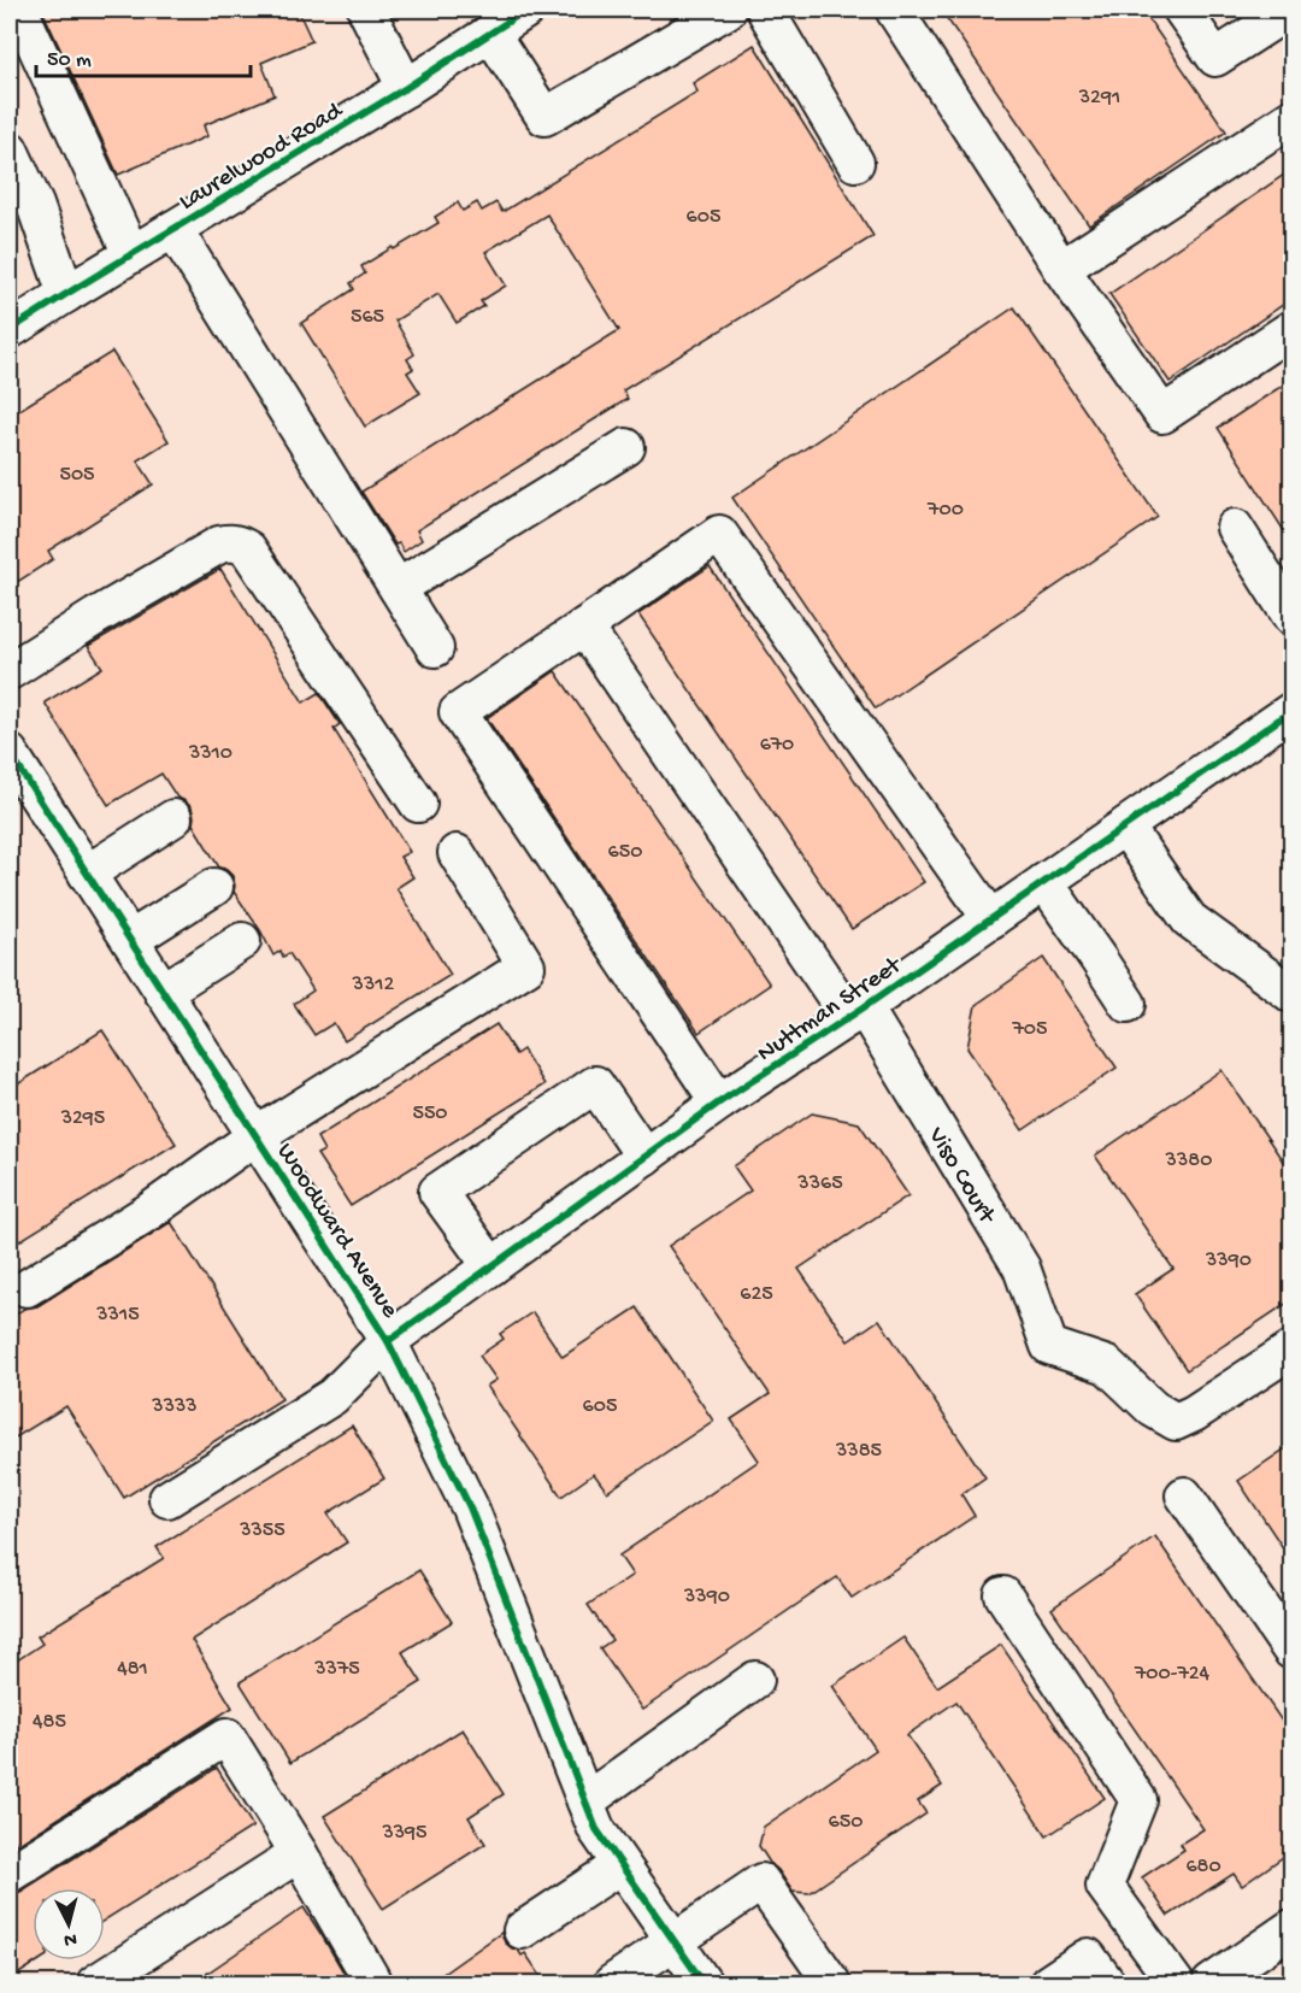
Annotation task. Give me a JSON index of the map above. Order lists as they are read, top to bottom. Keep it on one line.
{"streets":{"street":["Laurelwood Road","Nuttman Street","Viso Court","Woodward Avenue"]},"crossings":[["Nuttman Street","Viso Court"],["Nuttman Street","Woodward Avenue"]],"house_numbers":["3291","605","565","505","700","670","3310","650","3312","705","550","3295","3380","3365","3390","625","3315","3333","605","3385","3355","3390","481","3375","700-724","485","650","3395","680"],"scale_bar":"50 m","north":"bottom"}
